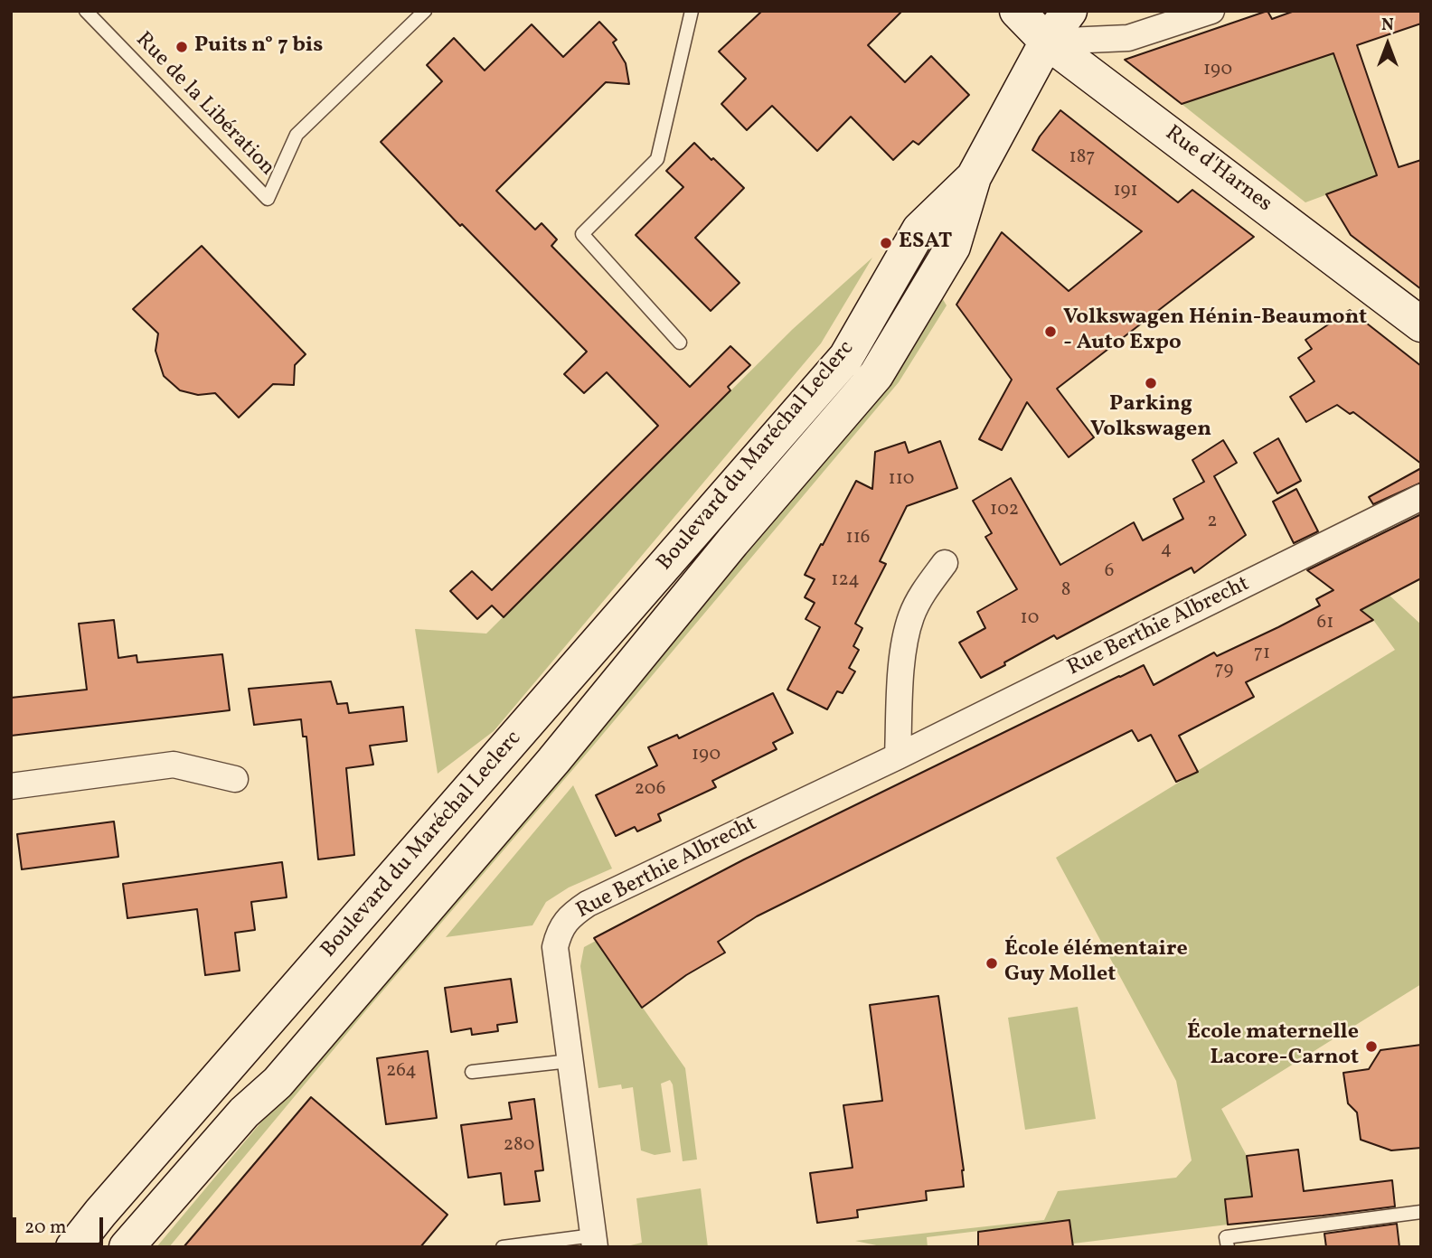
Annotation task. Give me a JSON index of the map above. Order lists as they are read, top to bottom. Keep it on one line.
{"streets":{"main road":["Rue d'Harnes","Boulevard du Maréchal Leclerc"],"street":["Rue Berthie Albrecht"],"lane":["Rue de la Libération"]},"places":["Puits n° 7 bis","ESAT","Volkswagen Hénin-Beaumont - Auto Expo","Parking Volkswagen","École élémentaire Guy Mollet","École maternelle Lacore-Carnot"],"house_numbers":["190","187","191","110","102","2","116","4","6","124","8","10","61","71","79","190","206","264","280"],"scale_bar":"20 m","north":"top"}
